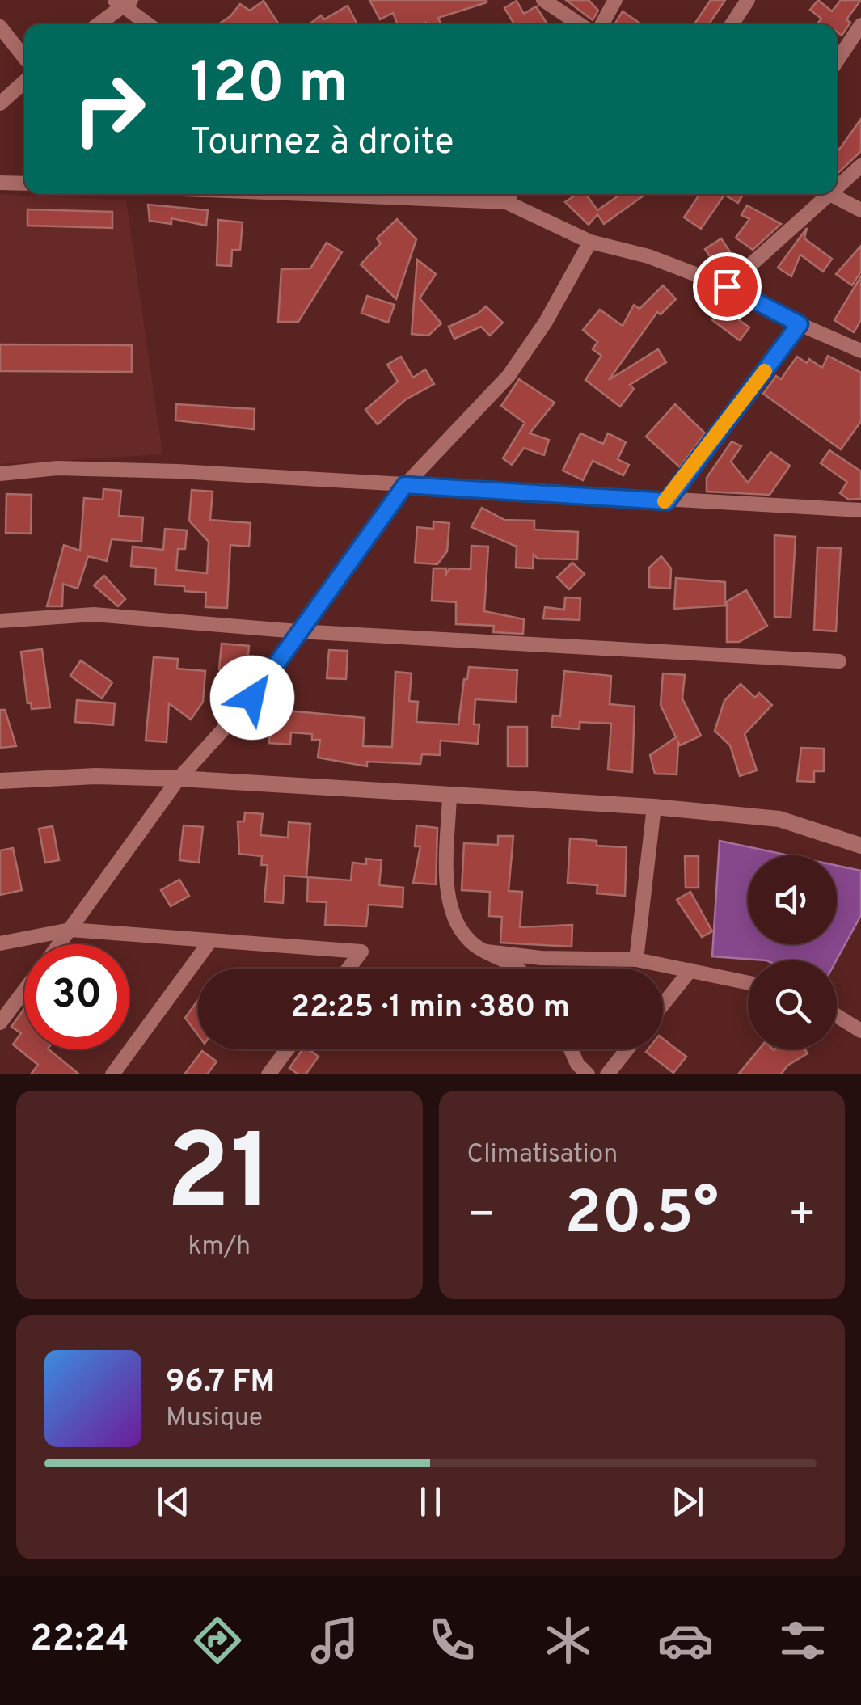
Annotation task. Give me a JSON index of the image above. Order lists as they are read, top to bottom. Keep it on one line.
{"page":{"turn":["120 m","Tournez à droite"],"limit":"30","trip":"22:25 · 1 min · 380 m","tile":[["21","km/h"],"Climatisation"],"heat":["−","20.5°","+"],"song":["96.7 FM","Musique"],"tabs":"22:24"}}
